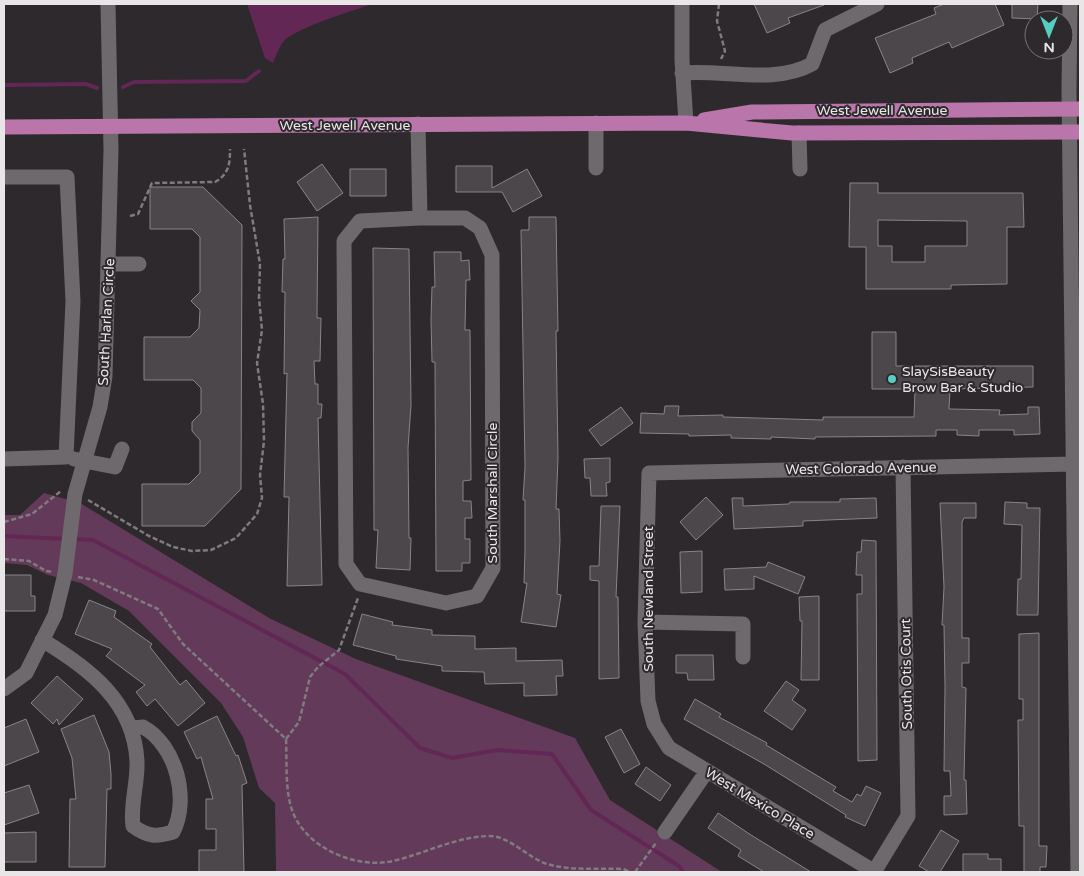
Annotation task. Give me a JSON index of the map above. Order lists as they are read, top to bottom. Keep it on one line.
{"streets":{"main road":["West Jewell Avenue"],"street":["South Harlan Circle","West Colorado Avenue","South Marshall Circle","South Newland Street","South Otis Court","West Mexico Place"]},"crossings":[["West Jewell Avenue","South Harlan Circle"],["West Colorado Avenue","South Newland Street"],["West Colorado Avenue","South Otis Court"],["South Newland Street","West Mexico Place"],["South Otis Court","West Mexico Place"]],"places":["SlaySisBeauty Brow Bar & Studio"],"north":"bottom"}
